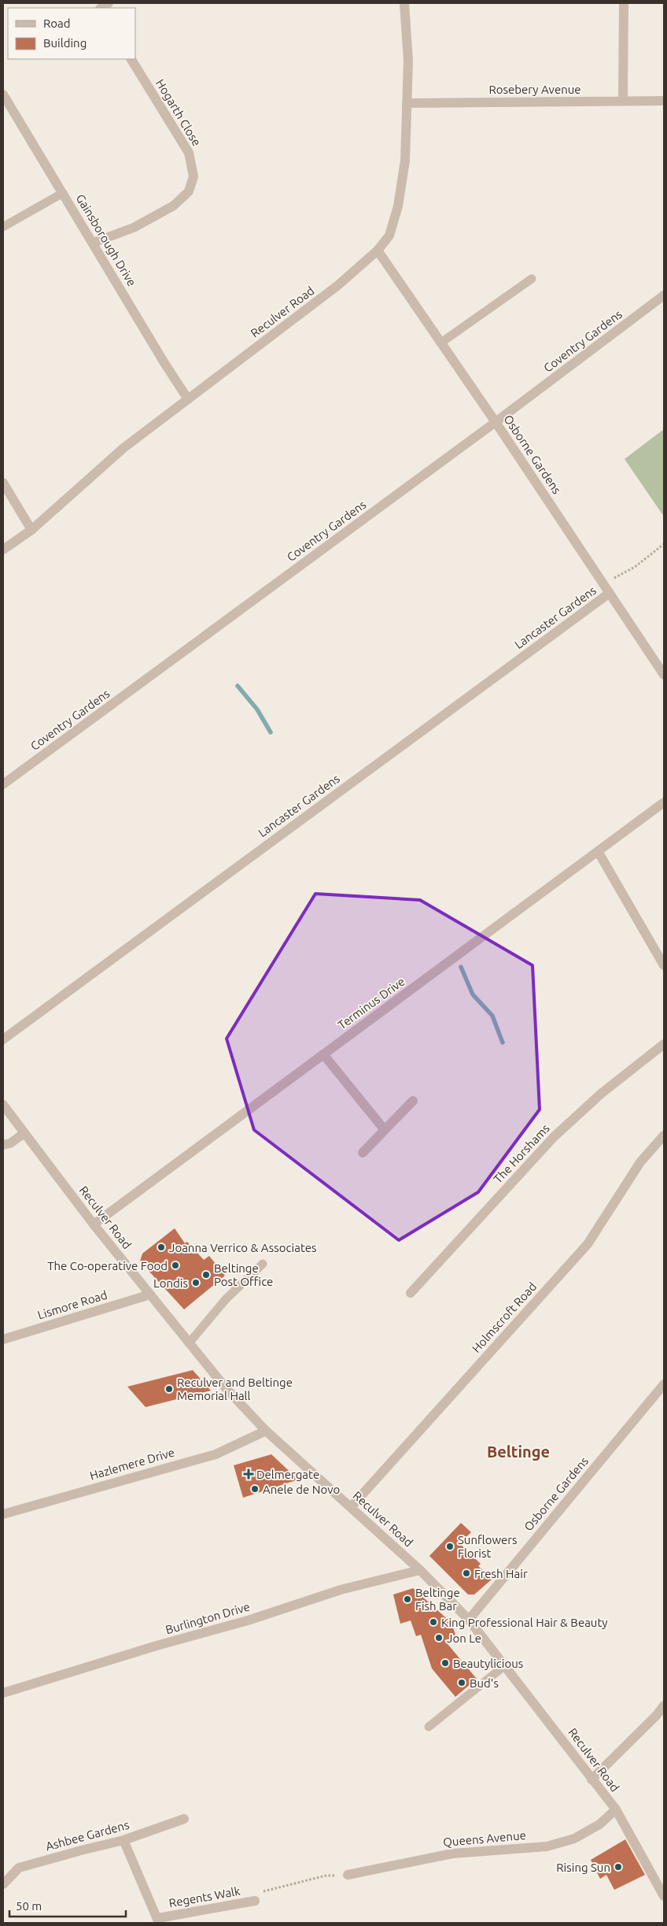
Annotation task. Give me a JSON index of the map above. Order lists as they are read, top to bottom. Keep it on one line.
{"streets":{"street":["Rosebery Avenue","Hogarth Close","Gainsborough Drive","Reculver Road","Coventry Gardens","Osborne Gardens","Lancaster Gardens","Terminus Drive","The Horshams","Lismore Road","Holmscroft Road","Hazlemere Drive","Burlington Drive","Ashbee Gardens","Queens Avenue","Regents Walk"]},"crossings":[["Rosebery Avenue","Reculver Road"],["Hogarth Close","Gainsborough Drive"],["Gainsborough Drive","Reculver Road"],["Reculver Road","Osborne Gardens"],["Reculver Road","Terminus Drive"],["Reculver Road","Lismore Road"],["Reculver Road","Holmscroft Road"],["Reculver Road","Hazlemere Drive"],["Reculver Road","Burlington Drive"],["Reculver Road","Queens Avenue"],["Coventry Gardens","Osborne Gardens"],["Osborne Gardens","Lancaster Gardens"]],"districts":["Beltinge"],"places":{"other":["Joanna Verrico & Associates","The Co-operative Food","Beltinge Post Office","Londis","Reculver and Beltinge Memorial Hall","Anele de Novo","Sunflowers Florist","Fresh Hair","Beltinge Fish Bar","King Professional Hair & Beauty","Jon Le","Beautylicious","Bud's","Rising Sun"],"health":["Delmergate"]},"legend":["Road","Building"],"scale_bar":"50 m"}
